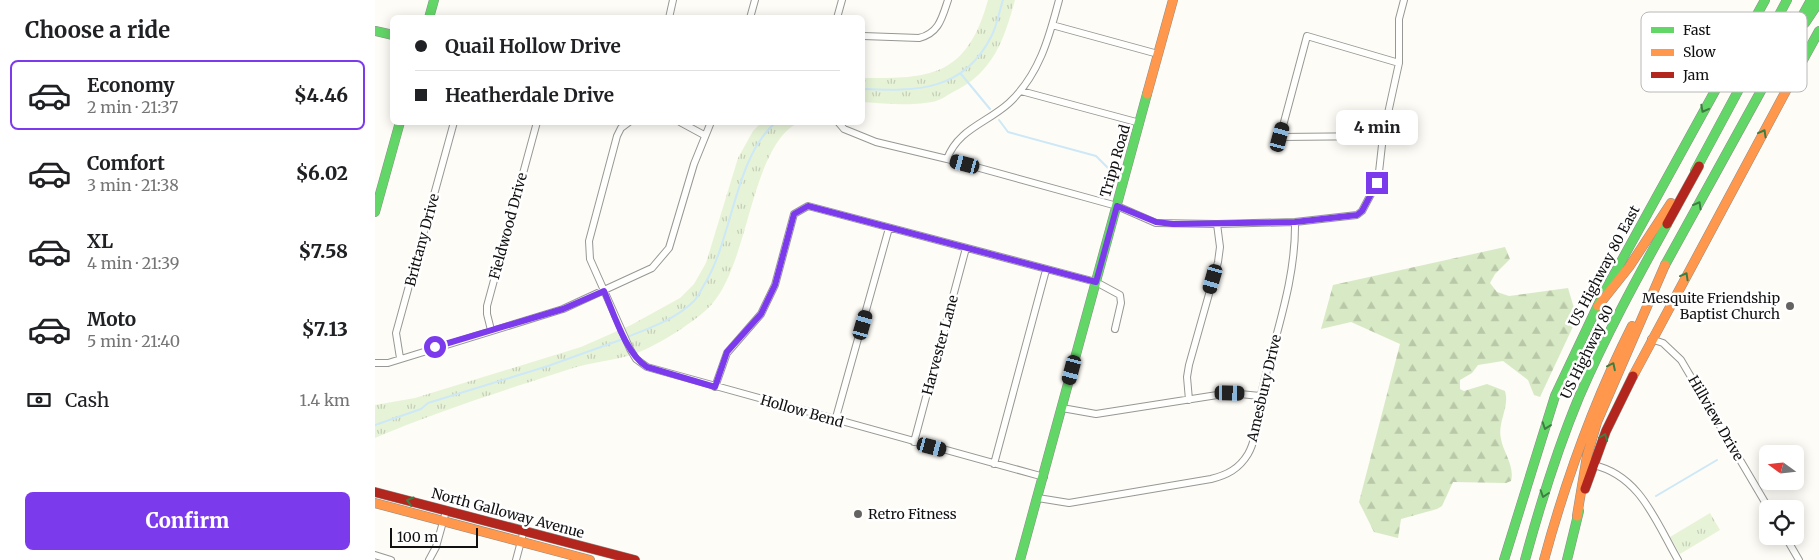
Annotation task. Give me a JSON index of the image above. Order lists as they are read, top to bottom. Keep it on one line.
{"streets":{"main road":["Tripp Road","US Highway 80 East","US Highway 80","North Galloway Avenue"],"street":["Fieldwood Drive","Brittany Drive","Harvester Lane","Amesbury Drive","Hollow Bend","Hillview Drive"]},"crossings":[["Tripp Road","Amesbury Drive"],["Tripp Road","Hollow Bend"],["Harvester Lane","Hollow Bend"]],"places":["Mesquite Friendship Baptist Church","Retro Fitness"],"legend":["Fast","Slow","Jam"],"scale_bar":"100 m","north":"left","page":{"heading":"Choose a ride","banner":["Quail Hollow Drive","Heatherdale Drive"],"list":[{"name":"Economy","note":"2 min · 21:37","value":"$4.46"},{"name":"Comfort","note":"3 min · 21:38","value":"$6.02"},{"name":"XL","note":"4 min · 21:39","value":"$7.58"},{"name":"Moto","note":"5 min · 21:40","value":"$7.13"}],"bubble":"4 min","pay":["Cash","1.4 km"],"buttons":"Confirm","scale":"100 m"}}
